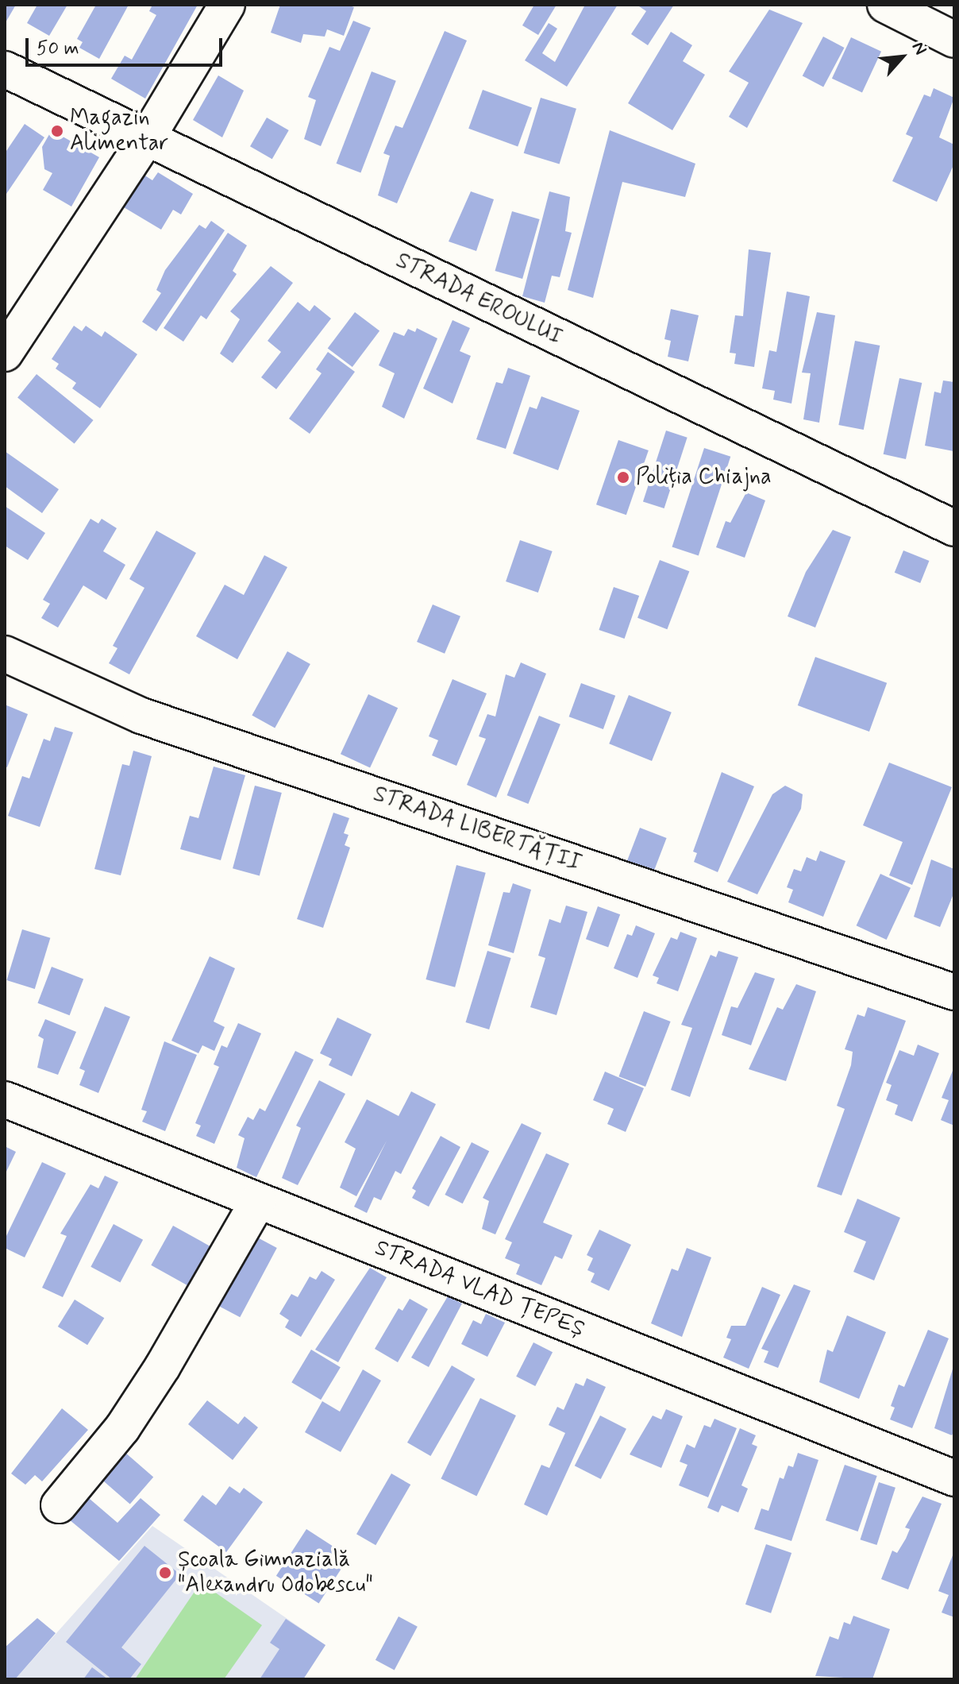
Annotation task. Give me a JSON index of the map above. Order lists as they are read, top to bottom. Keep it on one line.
{"streets":{"street":["STRADA EROULUI","STRADA LIBERTĂȚII","STRADA VLAD ȚEPEȘ"]},"places":["Magazin Alimentar","Poliția Chiajna","Școala Gimnazială \"Alexandru Odobescu\""],"scale_bar":"50 m","north":"top right"}
